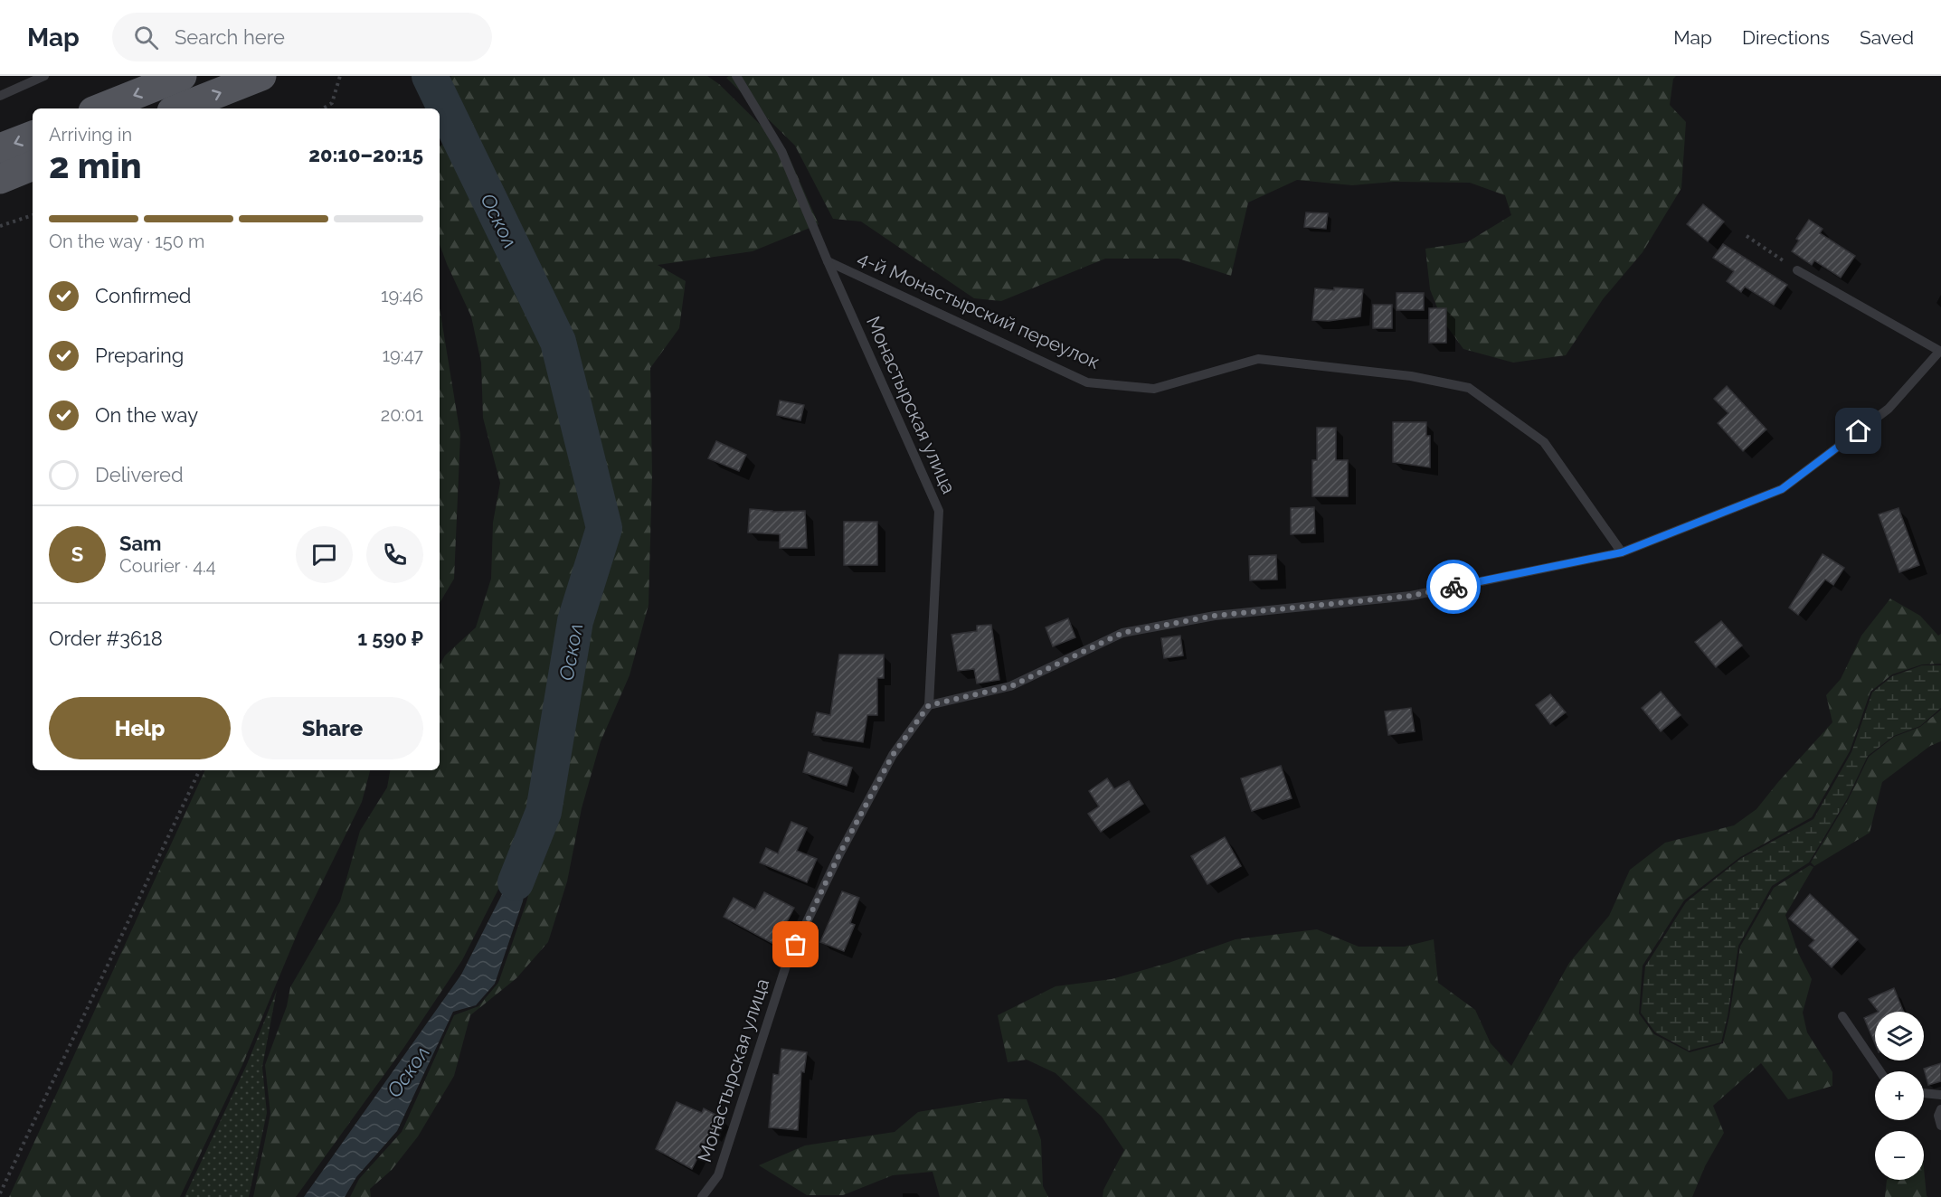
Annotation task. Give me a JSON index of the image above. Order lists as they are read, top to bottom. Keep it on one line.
{"streets":{"lane":["4-й Монастырский переулок","Монастырская улица"]},"crossings":[["4-й Монастырский переулок","Монастырская улица"]],"water":["Оскол"],"page":{"header":"Map","search":"Search here","nav":["Map","Directions","Saved"],"heading":["2 min","Arriving in","20:10–20:15"],"panel":["Sam","Courier · 4.4","Order #3618","1 590 ₽"],"bar":"On the way · 150 m","list":[["Confirmed","19:46"],["Preparing","19:47"],["On the way","20:01"],"Delivered"],"round":"S","buttons":["Help","Share"],"map_buttons":["+","−"]}}
